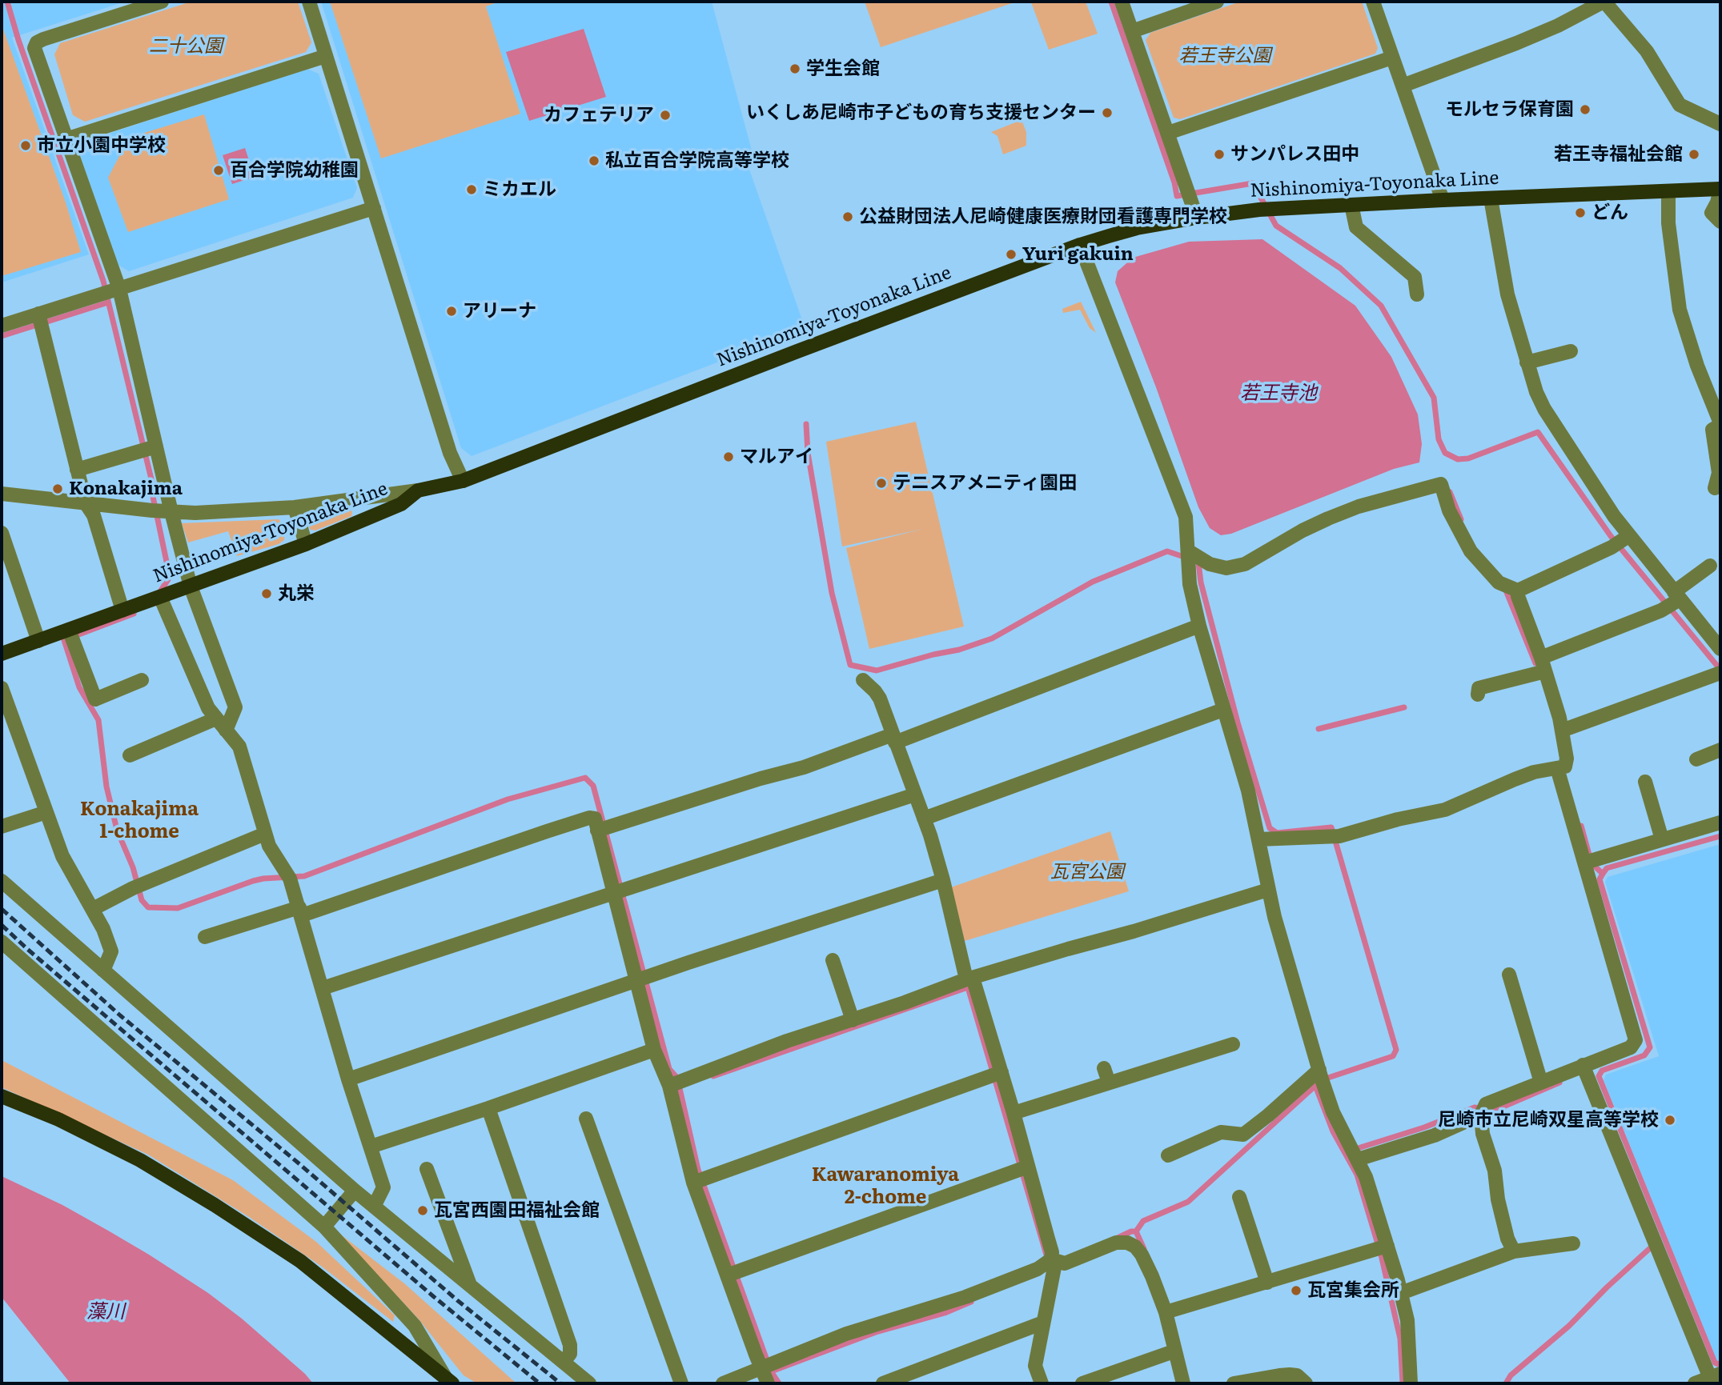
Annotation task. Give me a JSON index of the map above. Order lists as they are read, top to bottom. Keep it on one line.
{"streets":{"main road":["Nishinomiya-Toyonaka Line"]},"districts":["Konakajima 1-chome","Kawaranomiya 2-chome"],"water":["若王寺池","藻川"],"parks":["二十公園","若王寺公園","瓦宮公園"],"places":["学生会館","モルセラ保育園","いくしあ尼崎市子どもの育ち支援センター","カフェテリア","市立小園中学校","サンパレス田中","若王寺福祉会館","私立百合学院高等学校","百合学院幼稚園","ミカエル","どん","公益財団法人尼崎健康医療財団看護専門学校","Yuri gakuin","アリーナ","マルアイ","テニスアメニティ園田","Konakajima","丸栄","尼崎市立尼崎双星高等学校","瓦宮西園田福祉会館","瓦宮集会所"]}
